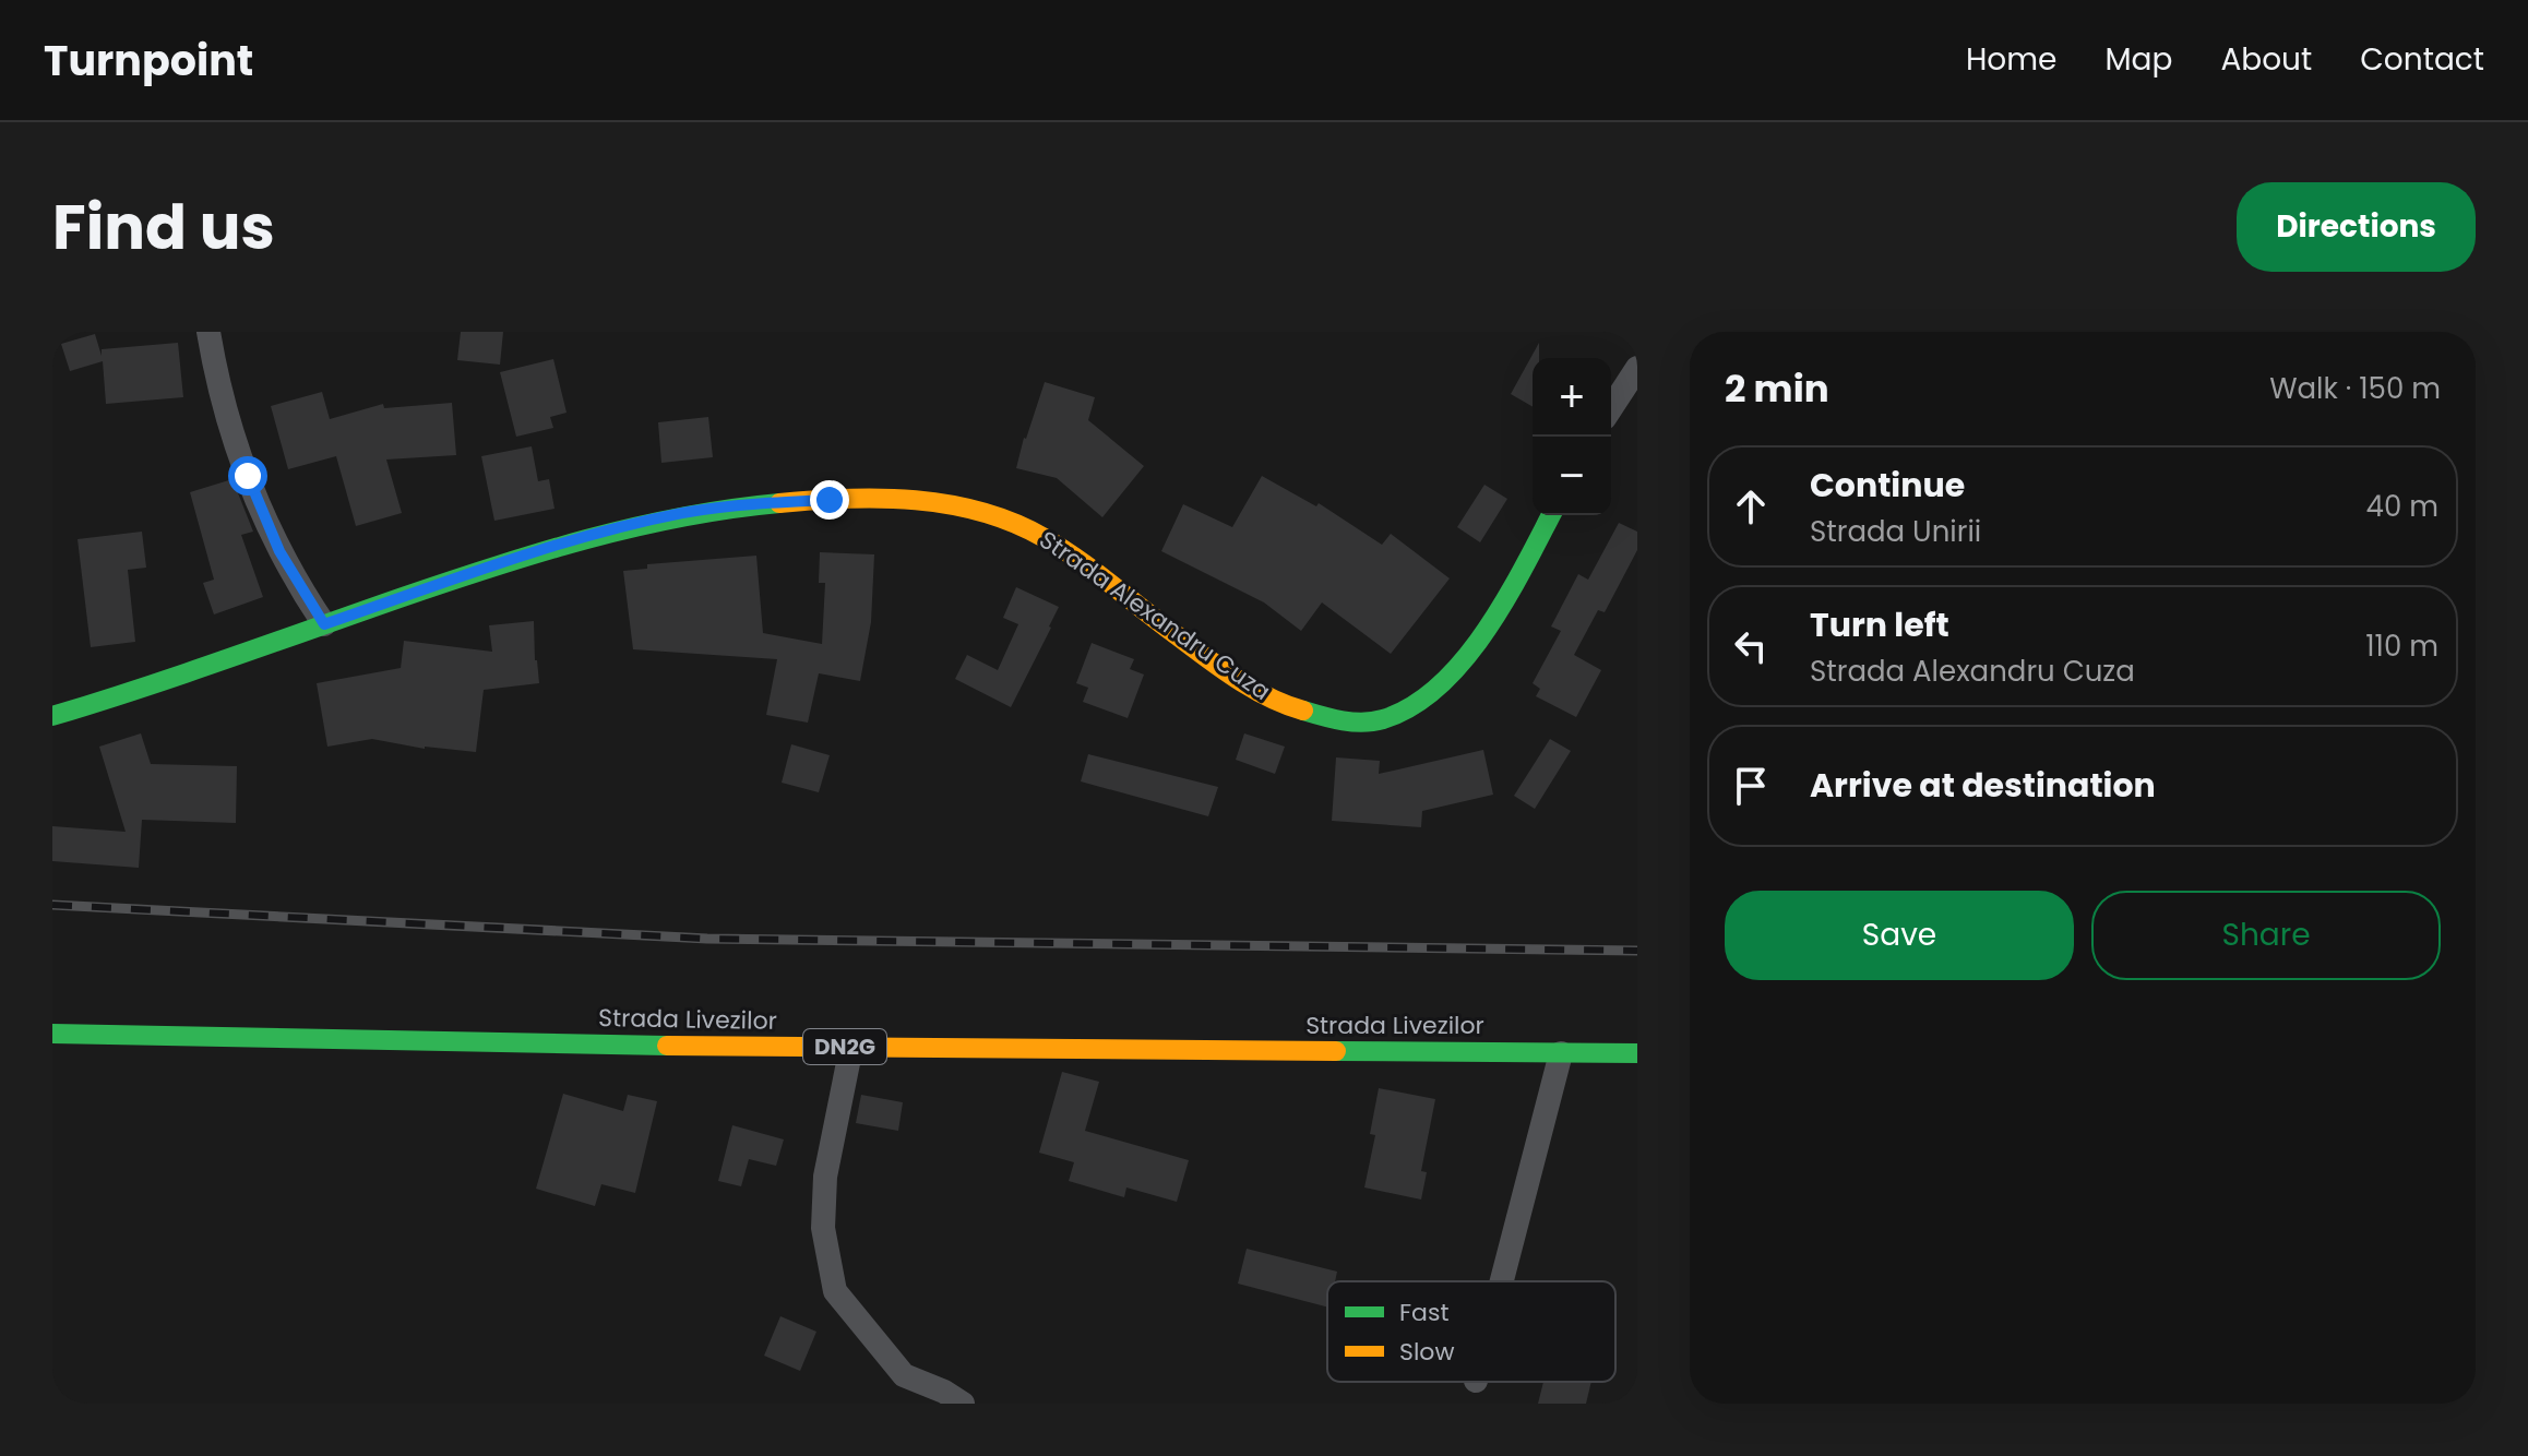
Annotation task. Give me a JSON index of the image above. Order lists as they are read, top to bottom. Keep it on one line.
{"streets":{"street":["Strada Alexandru Cuza","Strada Livezilor","DN2G"]},"legend":["Fast","Slow"],"page":{"header":"Turnpoint","nav":["Home","Map","About","Contact"],"title":"Find us","buttons":["Directions",["Save","Share"]],"heading":["2 min","Walk · 150 m"],"map_buttons":["+","−"],"list":[["Continue","Strada Unirii","40 m"],["Turn left","Strada Alexandru Cuza","110 m"],"Arrive at destination"]}}
